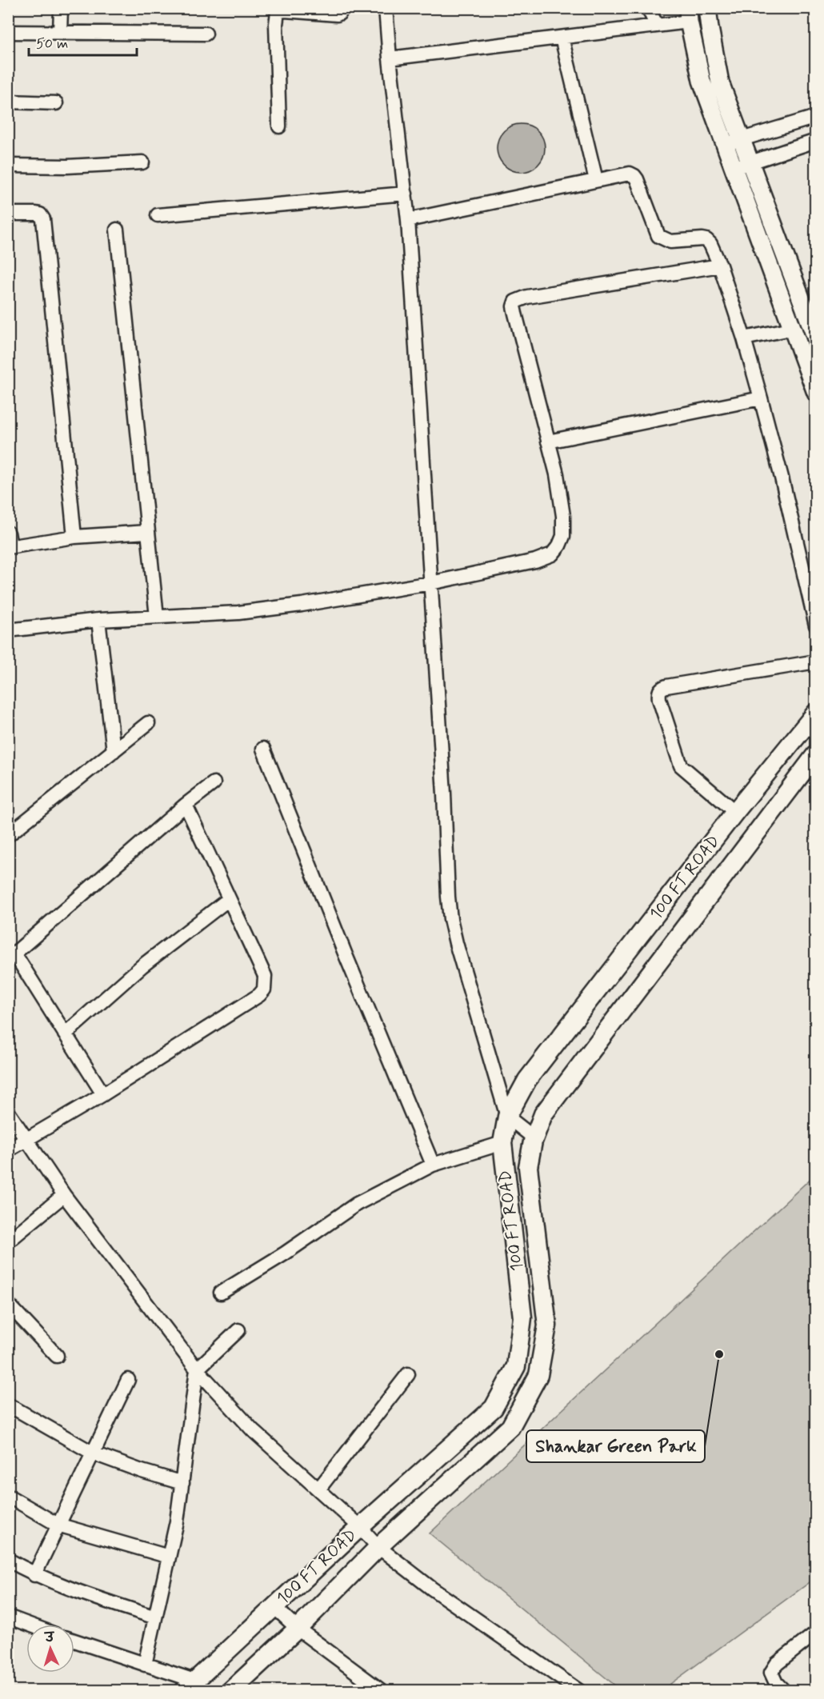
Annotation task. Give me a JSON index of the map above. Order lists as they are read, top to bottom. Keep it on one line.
{"streets":{"main road":["100 FT ROAD"]},"places":["Shankar Green Park"],"scale_bar":"50 m","north":"top"}
